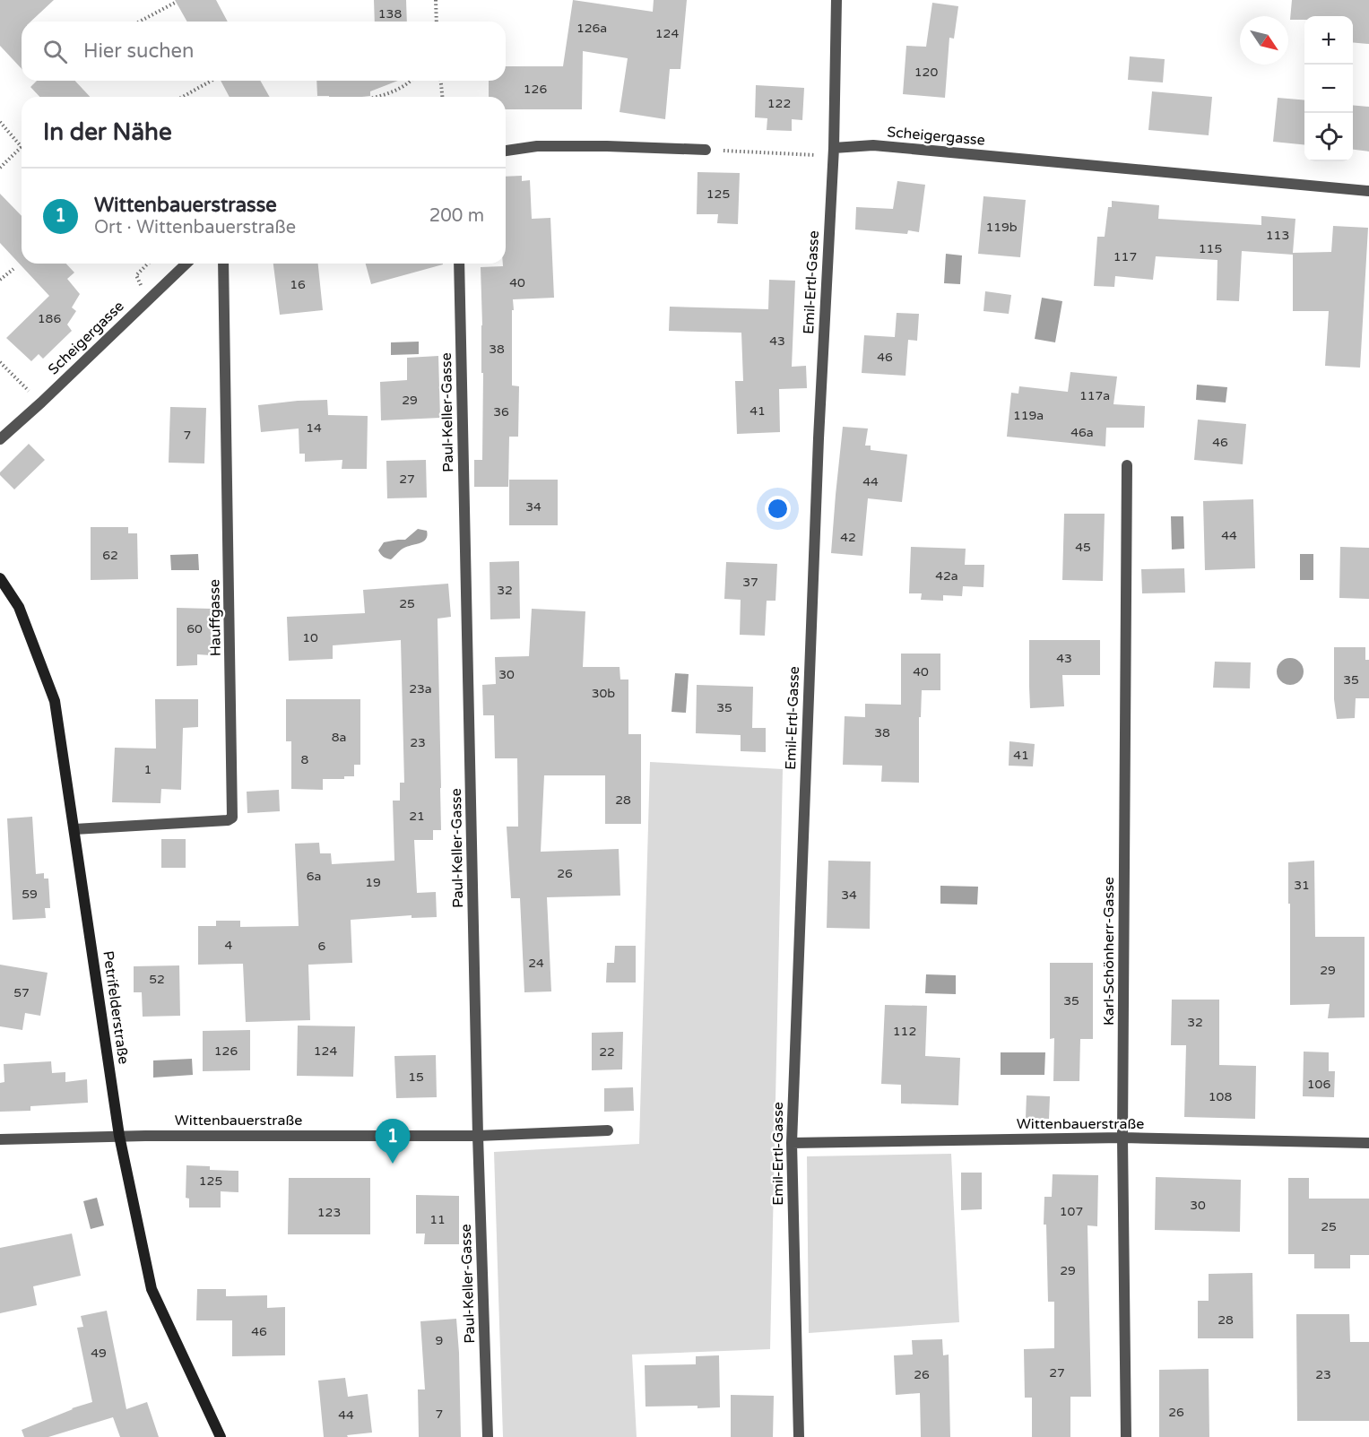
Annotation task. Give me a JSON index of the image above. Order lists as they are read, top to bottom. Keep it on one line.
{"streets":{"main road":["Petrifelderstraße"],"street":["Scheigergasse","Emil-Ertl-Gasse","Paul-Keller-Gasse","Hauffgasse","Karl-Schönherr-Gasse","Wittenbauerstraße"]},"crossings":[["Scheigergasse","Emil-Ertl-Gasse"],["Emil-Ertl-Gasse","Wittenbauerstraße"],["Paul-Keller-Gasse","Wittenbauerstraße"],["Hauffgasse","Petrifelderstraße"],["Karl-Schönherr-Gasse","Wittenbauerstraße"],["Petrifelderstraße","Wittenbauerstraße"]],"house_numbers":["138","126a","124","120","126","122","125","119b","113","115","117","40","16","186","43","38","46","117a","29","41","36","119a","14","46a","7","46","27","44","34","44","42","45","62","42a","37","32","25","60","10","43","40","30","35","23a","30b","35","38","8a","23","41","8","1","28","21","26","6a","19","31","59","34","4","6","24","29","52","57","35","32","112","126","124","22","15","106","108","125","30","107","123","11","25","29","28","46","9","49","27","26","23","26","7","44"],"north":"bottom right","page":{"map_buttons":["+","−"],"search":"Hier suchen","heading":"In der Nähe","list":[{"mark":"1","name":"Wittenbauerstrasse","note":"Ort · Wittenbauerstraße","value":"200 m"}],"pins":"1"}}
